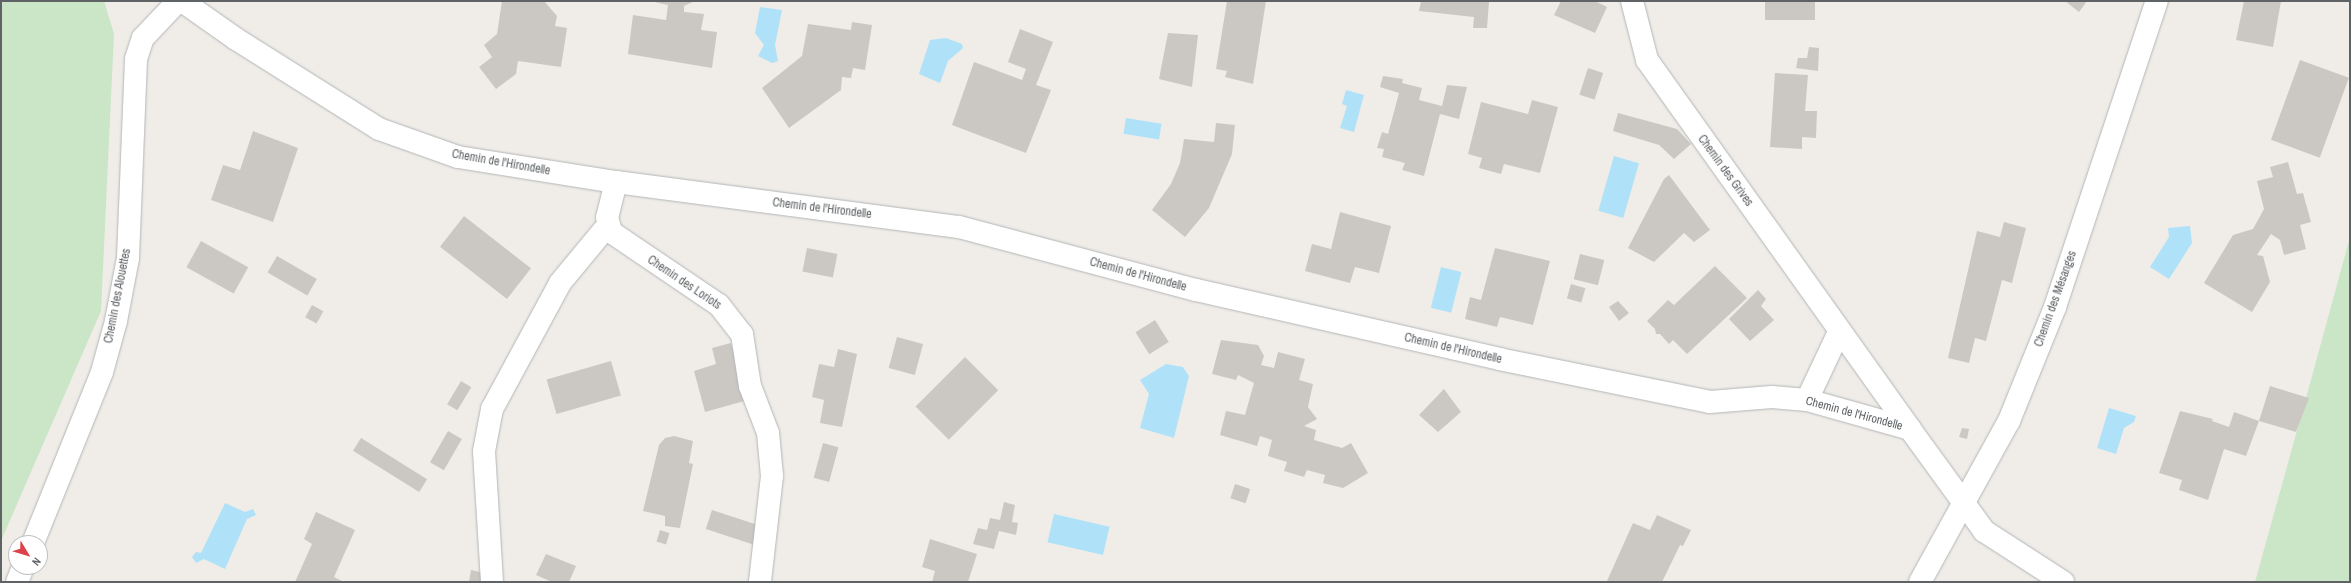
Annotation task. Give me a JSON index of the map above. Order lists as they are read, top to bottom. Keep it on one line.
{"streets":{"street":["Chemin de l'Hirondelle","Chemin des Grives","Chemin des Loriots","Chemin des Alouettes","Chemin des Mésanges"]},"crossings":[["Chemin de l'Hirondelle","Chemin des Grives"],["Chemin de l'Hirondelle","Chemin des Mésanges"]],"north":"bottom right"}
